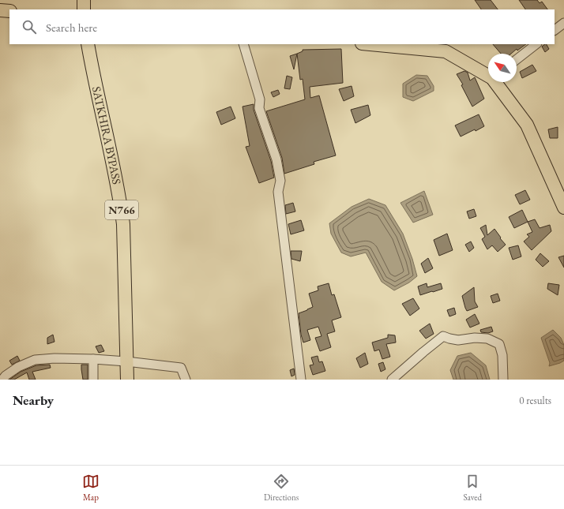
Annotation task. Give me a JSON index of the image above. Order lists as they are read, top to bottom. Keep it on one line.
{"streets":{"highway":["SATKHIRA BYPASS","N766"]},"north":"top left","page":{"search":"Search here","heading":["Nearby","0 results"],"nav":["Map","Directions","Saved"]}}
